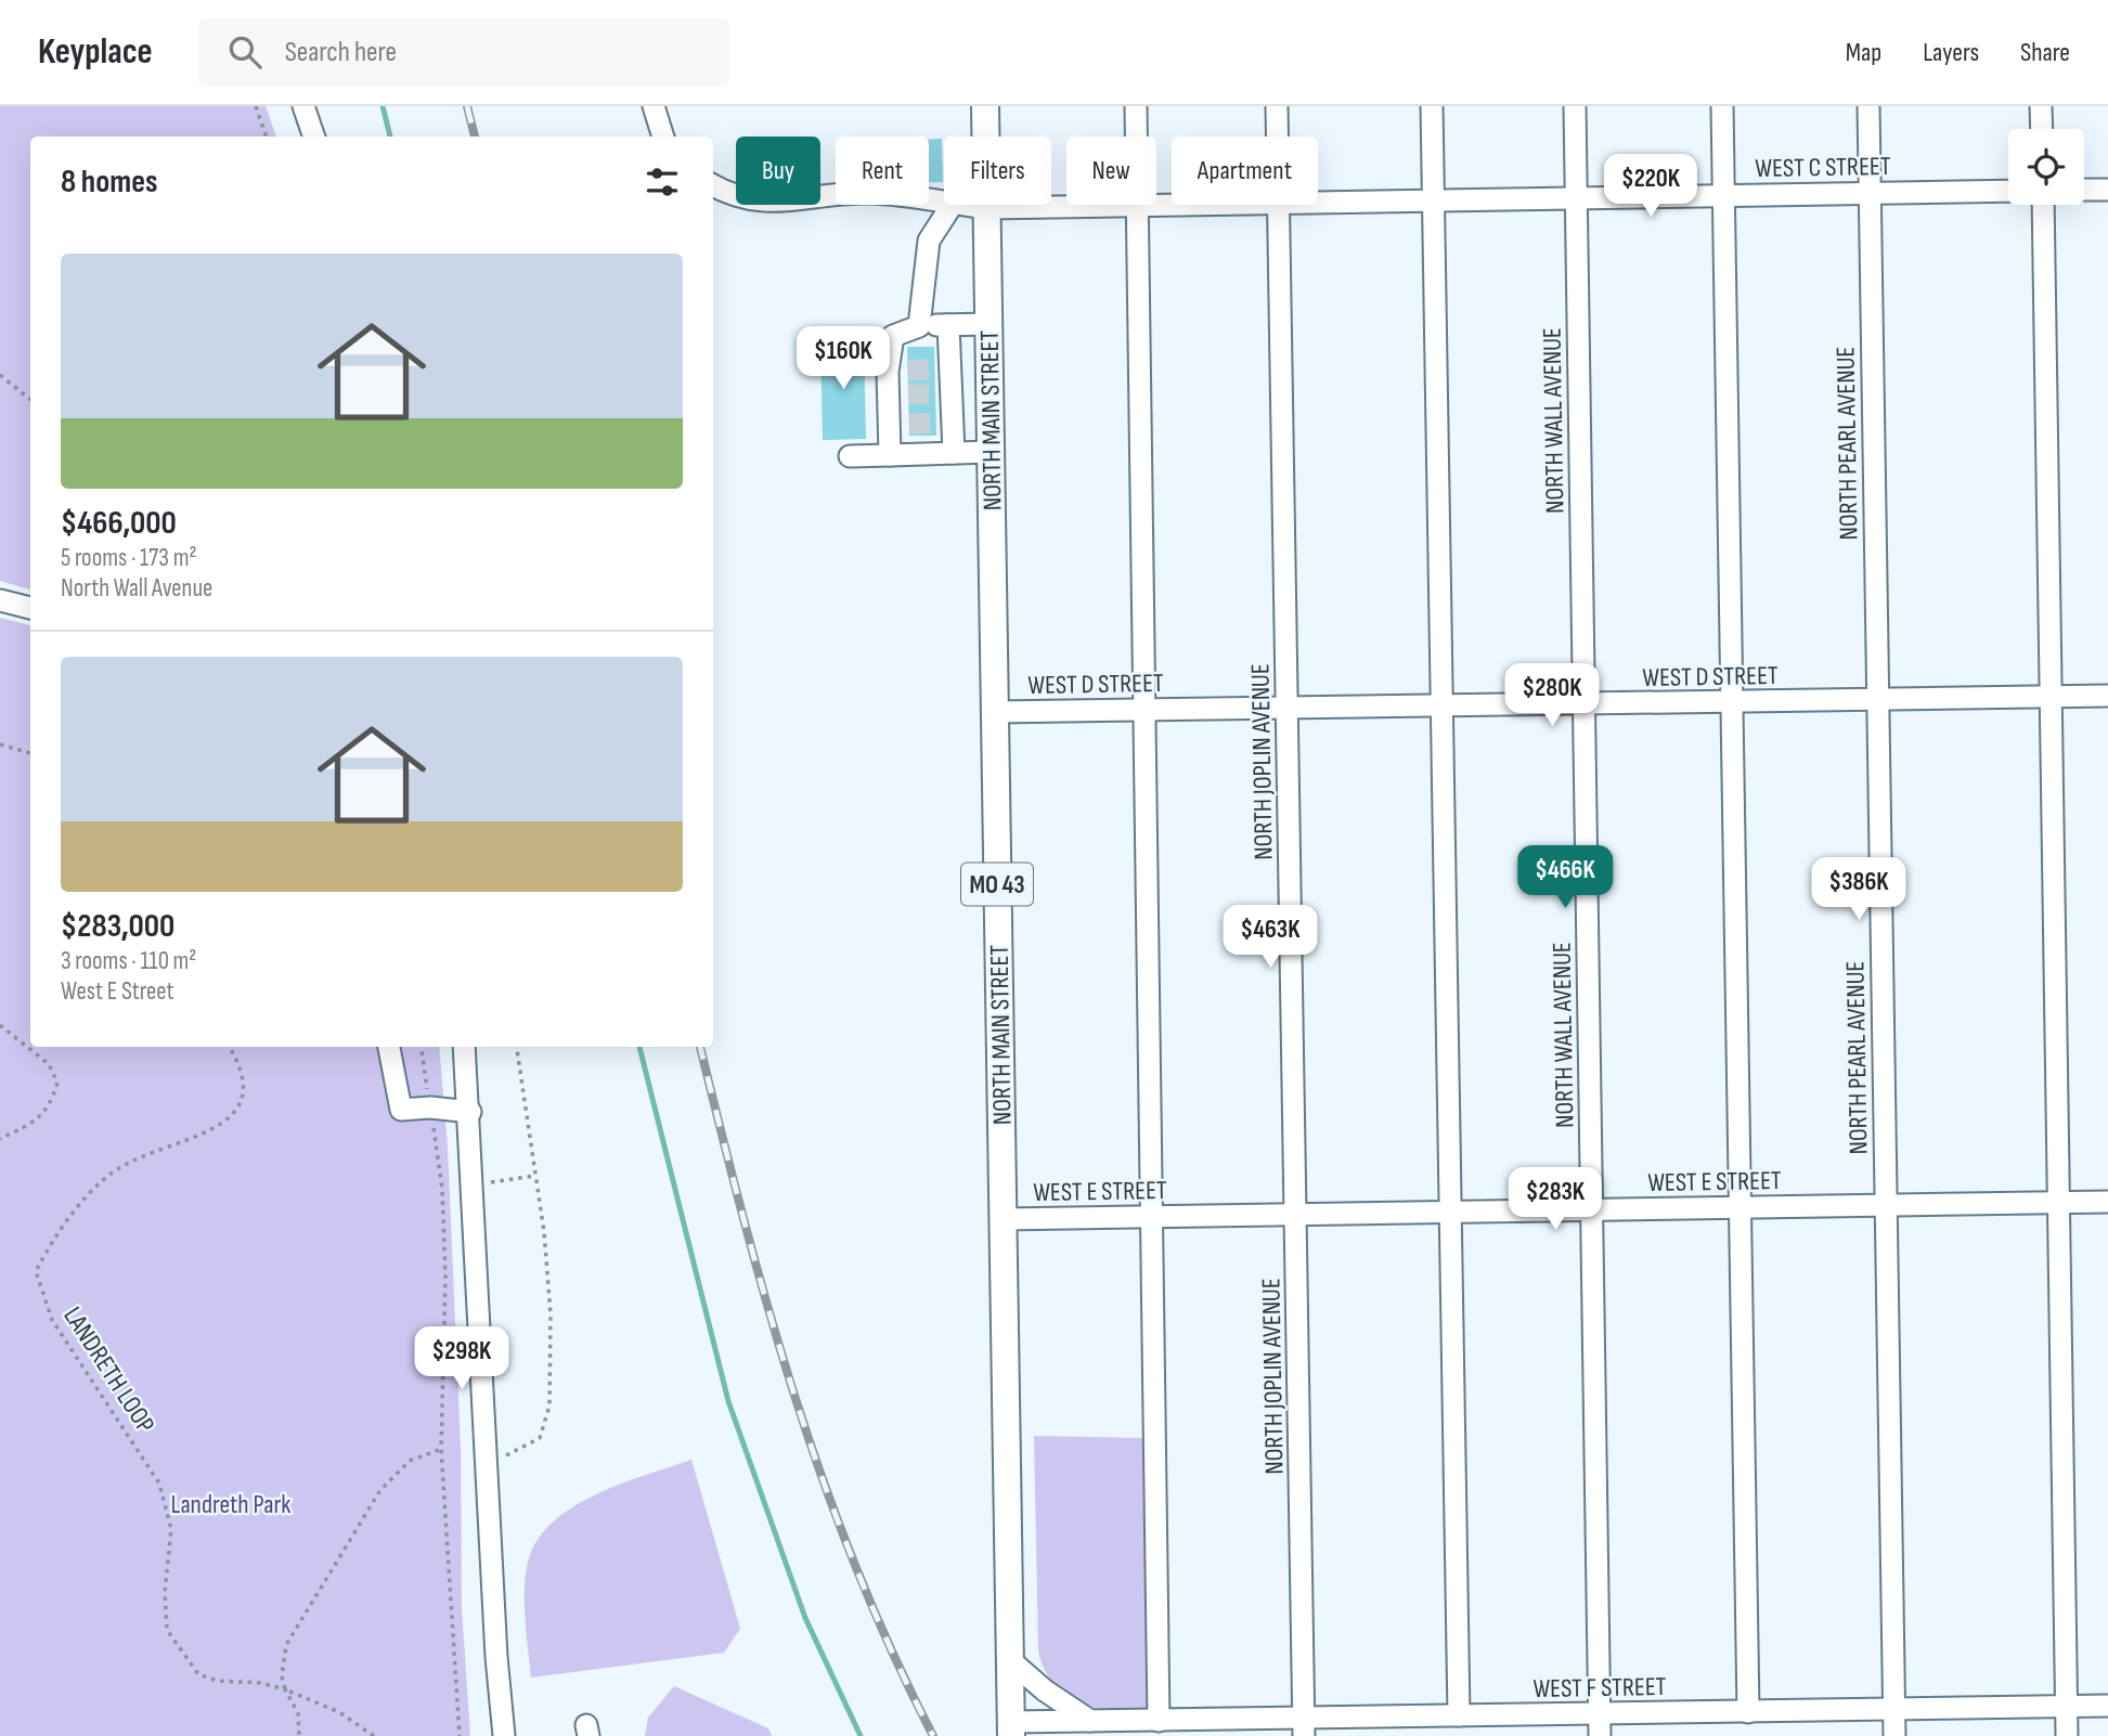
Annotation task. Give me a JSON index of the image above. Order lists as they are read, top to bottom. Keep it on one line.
{"streets":{"main road":["NORTH MAIN STREET","MO 43"],"street":["WEST C STREET","NORTH WALL AVENUE","NORTH PEARL AVENUE","WEST D STREET","NORTH JOPLIN AVENUE","WEST E STREET","WEST F STREET"],"path":["LANDRETH LOOP"]},"crossings":[["WEST C STREET","NORTH MAIN STREET"],["WEST C STREET","NORTH WALL AVENUE"],["WEST C STREET","NORTH PEARL AVENUE"],["NORTH MAIN STREET","WEST D STREET"],["NORTH MAIN STREET","WEST E STREET"],["NORTH MAIN STREET","WEST F STREET"],["NORTH WALL AVENUE","WEST D STREET"],["NORTH WALL AVENUE","WEST E STREET"],["NORTH WALL AVENUE","WEST F STREET"],["NORTH PEARL AVENUE","WEST D STREET"],["NORTH PEARL AVENUE","WEST E STREET"],["NORTH PEARL AVENUE","WEST F STREET"],["WEST D STREET","NORTH JOPLIN AVENUE"],["NORTH JOPLIN AVENUE","WEST E STREET"],["NORTH JOPLIN AVENUE","WEST F STREET"]],"parks":["Landreth Park"],"page":{"header":"Keyplace","search":"Search here","nav":["Map","Layers","Share"],"chip":["Buy","Rent","Filters","New","Apartment"],"heading":"8 homes","price":["$220K","$160K","$280K","$466K","$386K","$463K","$283K","$298K"],"list":[{"name":"$466,000","note":"5 rooms · 173 m² · North Wall Avenue"},{"name":"$283,000","note":"3 rooms · 110 m² · West E Street"}]}}
